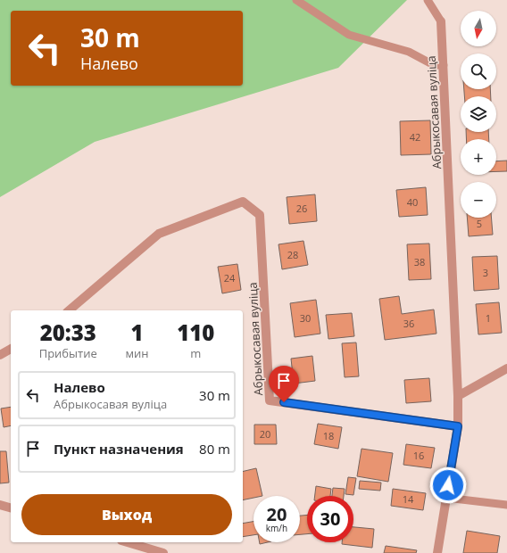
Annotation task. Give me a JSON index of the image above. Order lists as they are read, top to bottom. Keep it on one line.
{"streets":{"street":["Абрыкосавая вуліца"]},"house_numbers":["42","40","26","5","28","38","3","24","30","1","36","20","18","16","14"],"north":"bottom","page":{"map_buttons":["+","−"],"turn":["30 m","Налево"],"eta":["20:33","Прибытие","1","мин","110","m"],"list":[{"name":"Налево","note":"Абрыкосавая вуліца","value":"30 m"},{"name":"Пункт назначения","value":"80 m"}],"buttons":"Выход","speed":"20 km/h","limit":"30"}}
